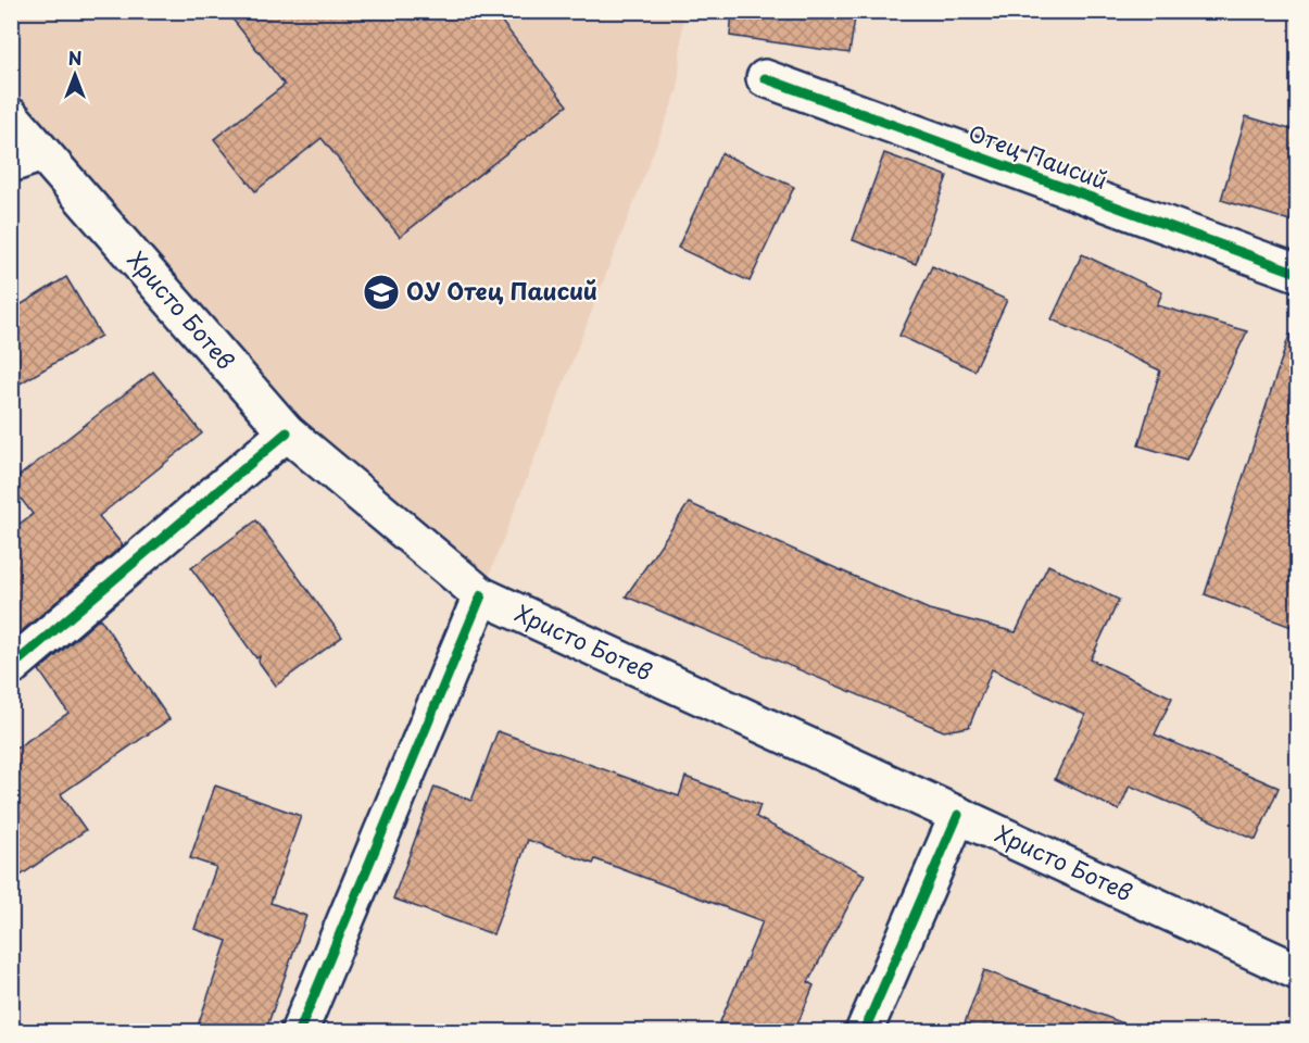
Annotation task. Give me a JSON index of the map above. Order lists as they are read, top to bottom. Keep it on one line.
{"streets":{"street":["Отец Паисий","Христо Ботев"]},"places":{"school or university":["ОУ Отец Паисий"]},"north":"top"}
